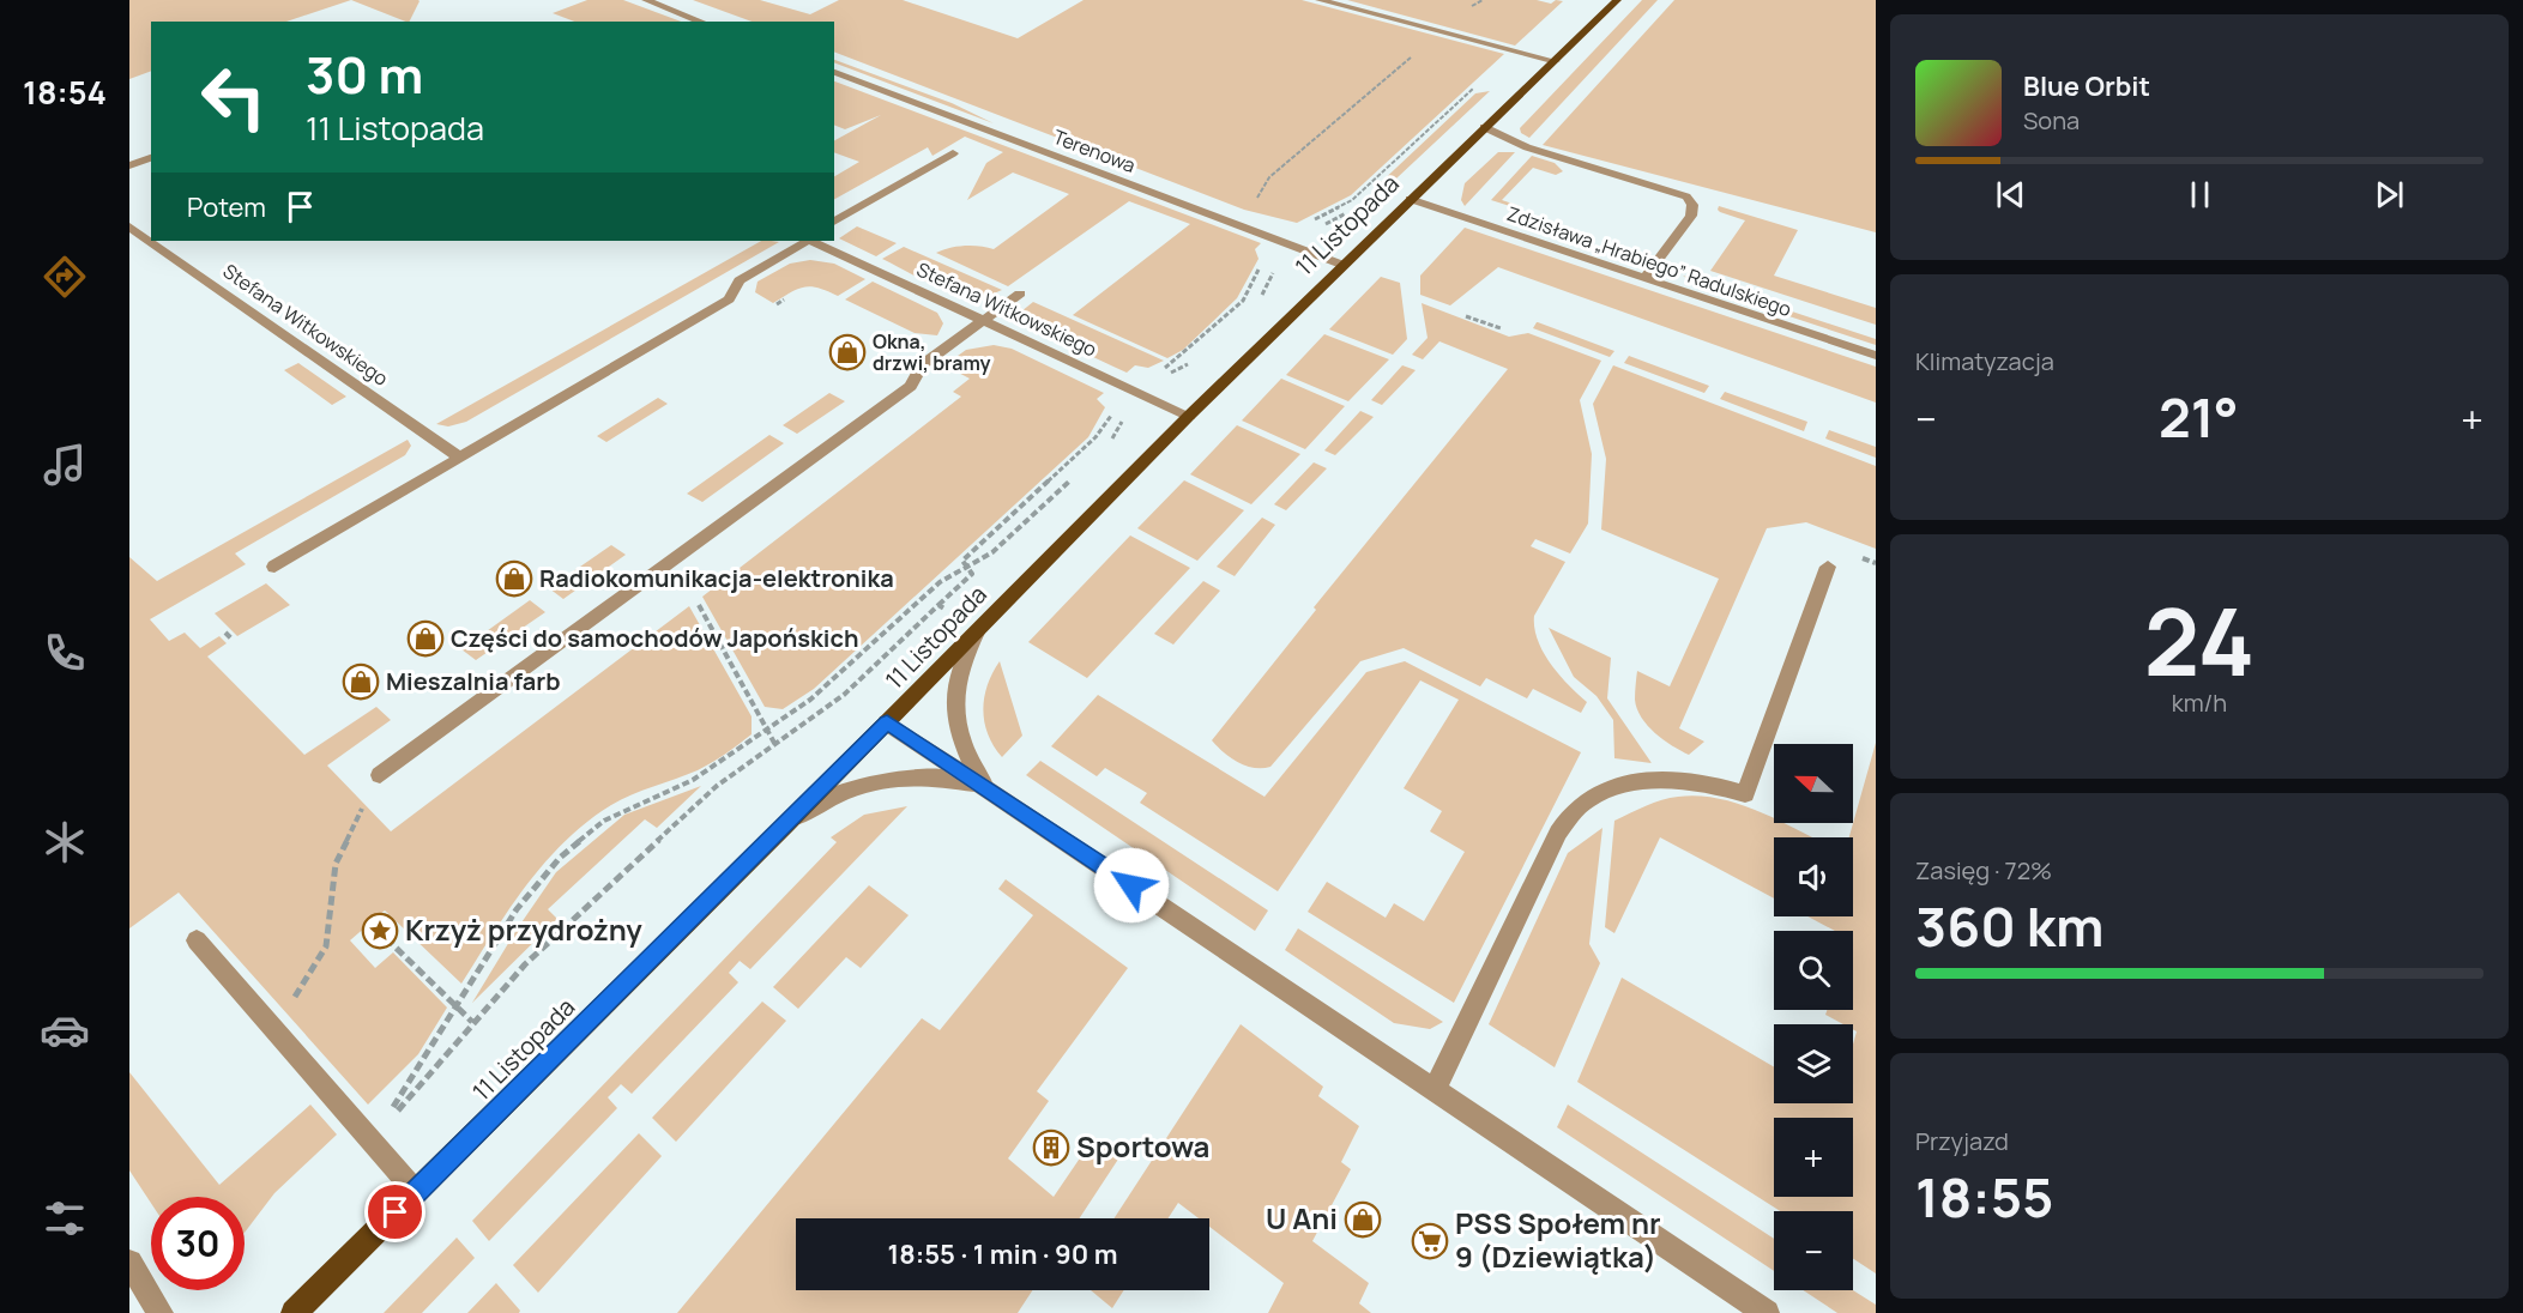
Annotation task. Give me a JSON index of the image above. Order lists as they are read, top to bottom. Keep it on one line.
{"streets":{"main road":["11 Listopada"],"street":["Terenowa","Zdzisława „Hrabiego” Radulskiego","Stefana Witkowskiego"]},"crossings":[["Terenowa","11 Listopada"],["11 Listopada","Zdzisława „Hrabiego” Radulskiego"],["11 Listopada","Stefana Witkowskiego"]],"places":{"shop":["Okna, drzwi, bramy","Radiokomunikacja-elektronika","Części do samochodów Japońskich","Mieszalnia farb","U Ani"],"place":["Krzyż przydrożny"],"building":["Sportowa"],"supermarket":["PSS Społem nr 9 (Dziewiątka)"]},"north":"left","page":{"tabs":"18:54","turn":["30 m","11 Listopada"],"song":["Blue Orbit","Sona"],"then":"Potem","tile":["Klimatyzacja",["24","km/h"],["Zasięg · 72%","360 km"],["Przyjazd","18:55"]],"heat":["−","21°","+"],"map_buttons":["+","−"],"limit":"30","trip":"18:55 · 1 min · 90 m"}}
